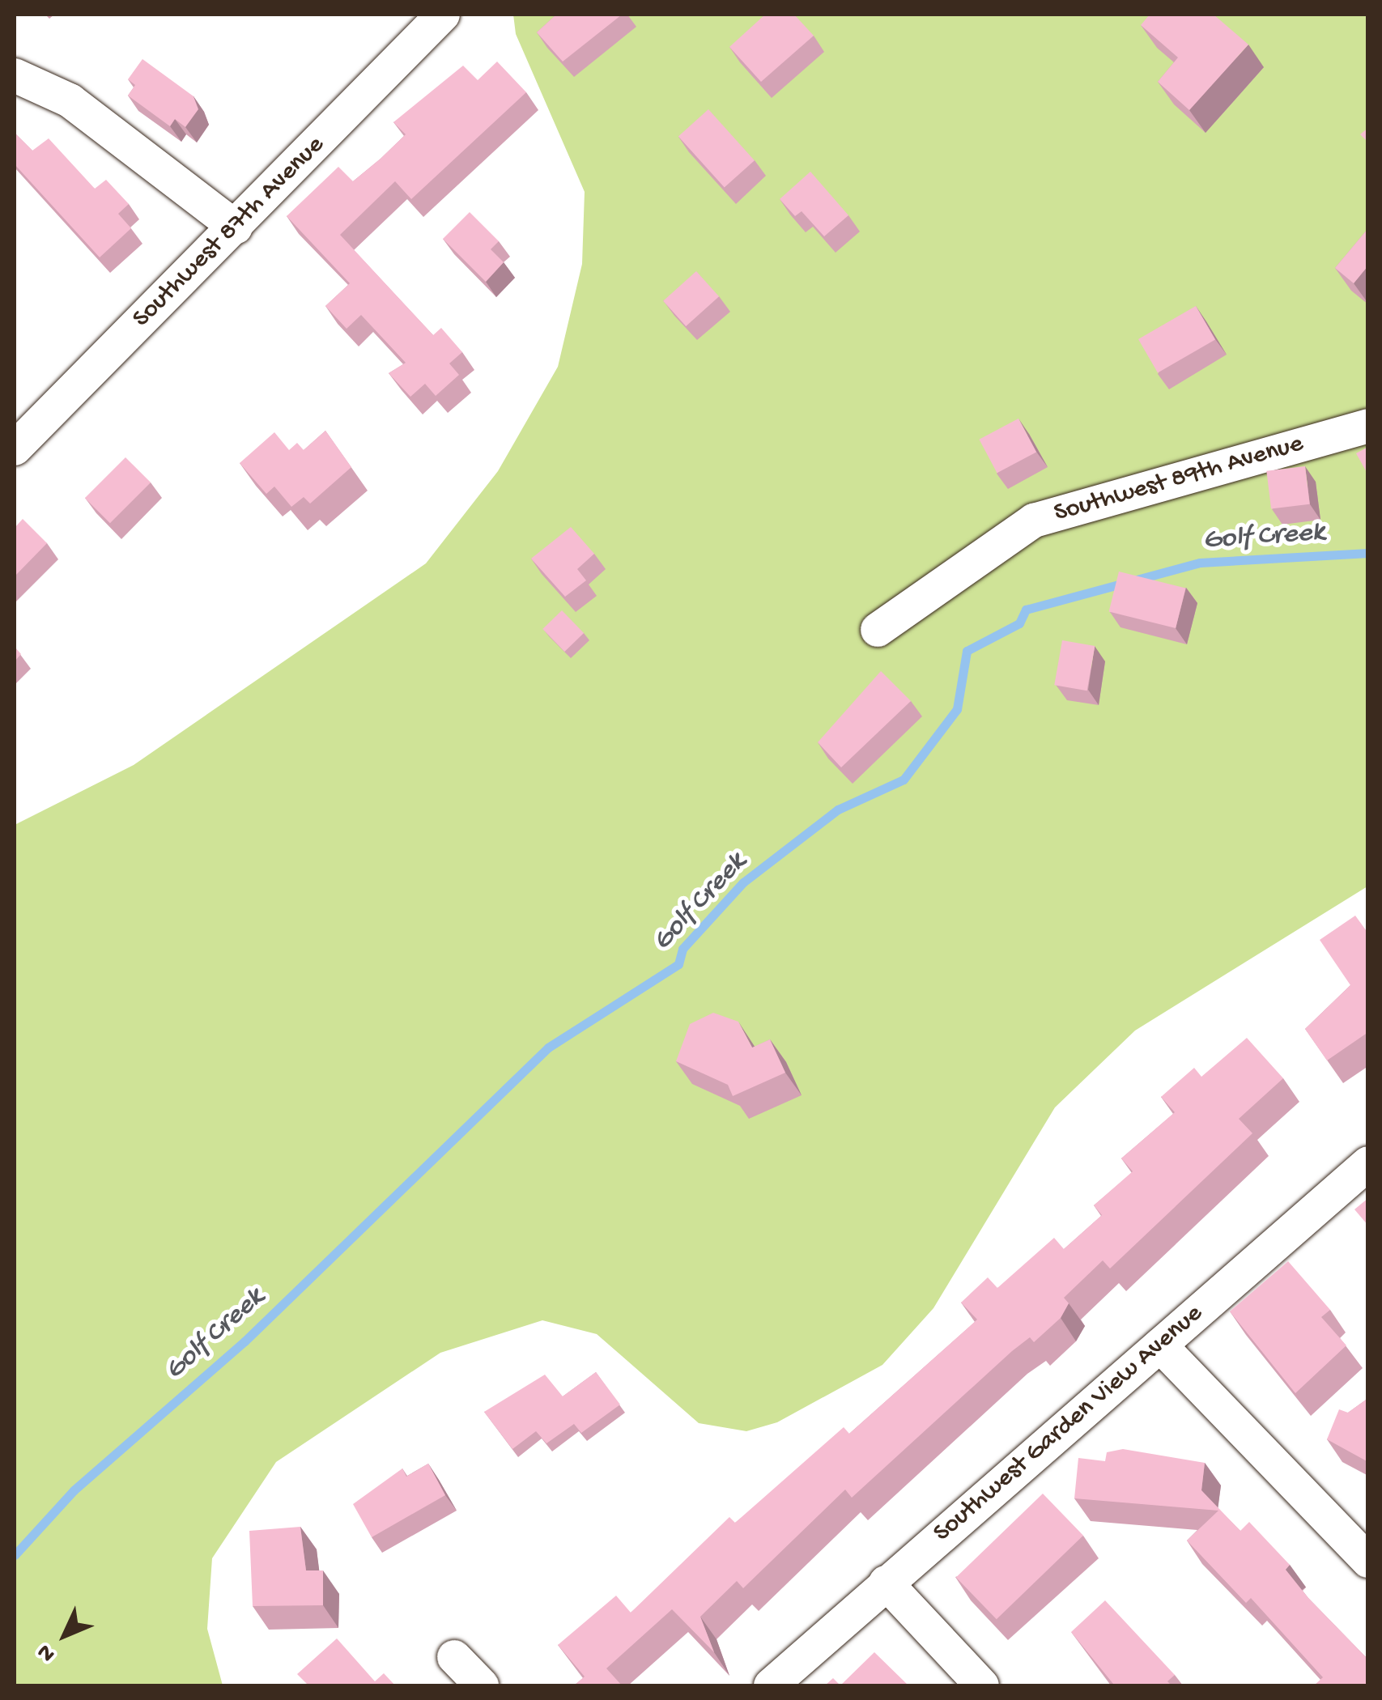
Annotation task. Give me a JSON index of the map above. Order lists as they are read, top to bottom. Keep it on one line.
{"streets":{"street":["Southwest 87th Avenue","Southwest 89th Avenue","Southwest Garden View Avenue"]},"water":["Golf Creek"],"north":"bottom left"}
